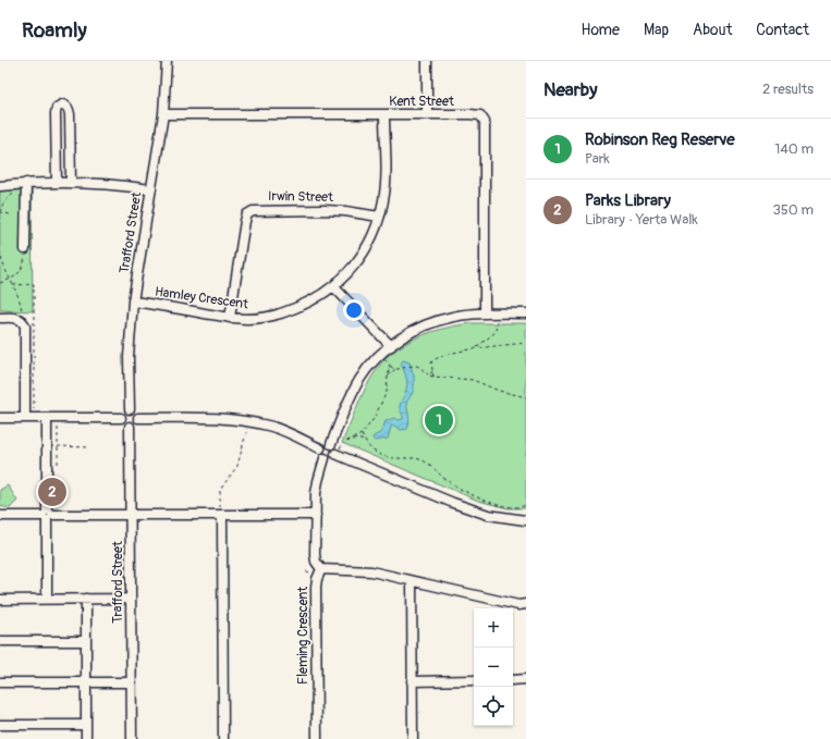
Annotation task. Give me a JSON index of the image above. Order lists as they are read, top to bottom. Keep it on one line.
{"streets":{"street":["Kent Street","Irwin Street","Trafford Street","Hamley Crescent","Fleming Crescent"]},"crossings":[["Kent Street","Trafford Street"],["Kent Street","Hamley Crescent"],["Irwin Street","Hamley Crescent"],["Trafford Street","Hamley Crescent"]],"page":{"header":"Roamly","nav":["Home","Map","About","Contact"],"heading":["Nearby","2 results"],"list":[{"mark":"1","name":"Robinson Reg Reserve","note":"Park","value":"140 m"},{"mark":"2","name":"Parks Library","note":"Library · Yerta Walk","value":"350 m"}],"pins":["1","2"],"map_buttons":["+","−"]}}
